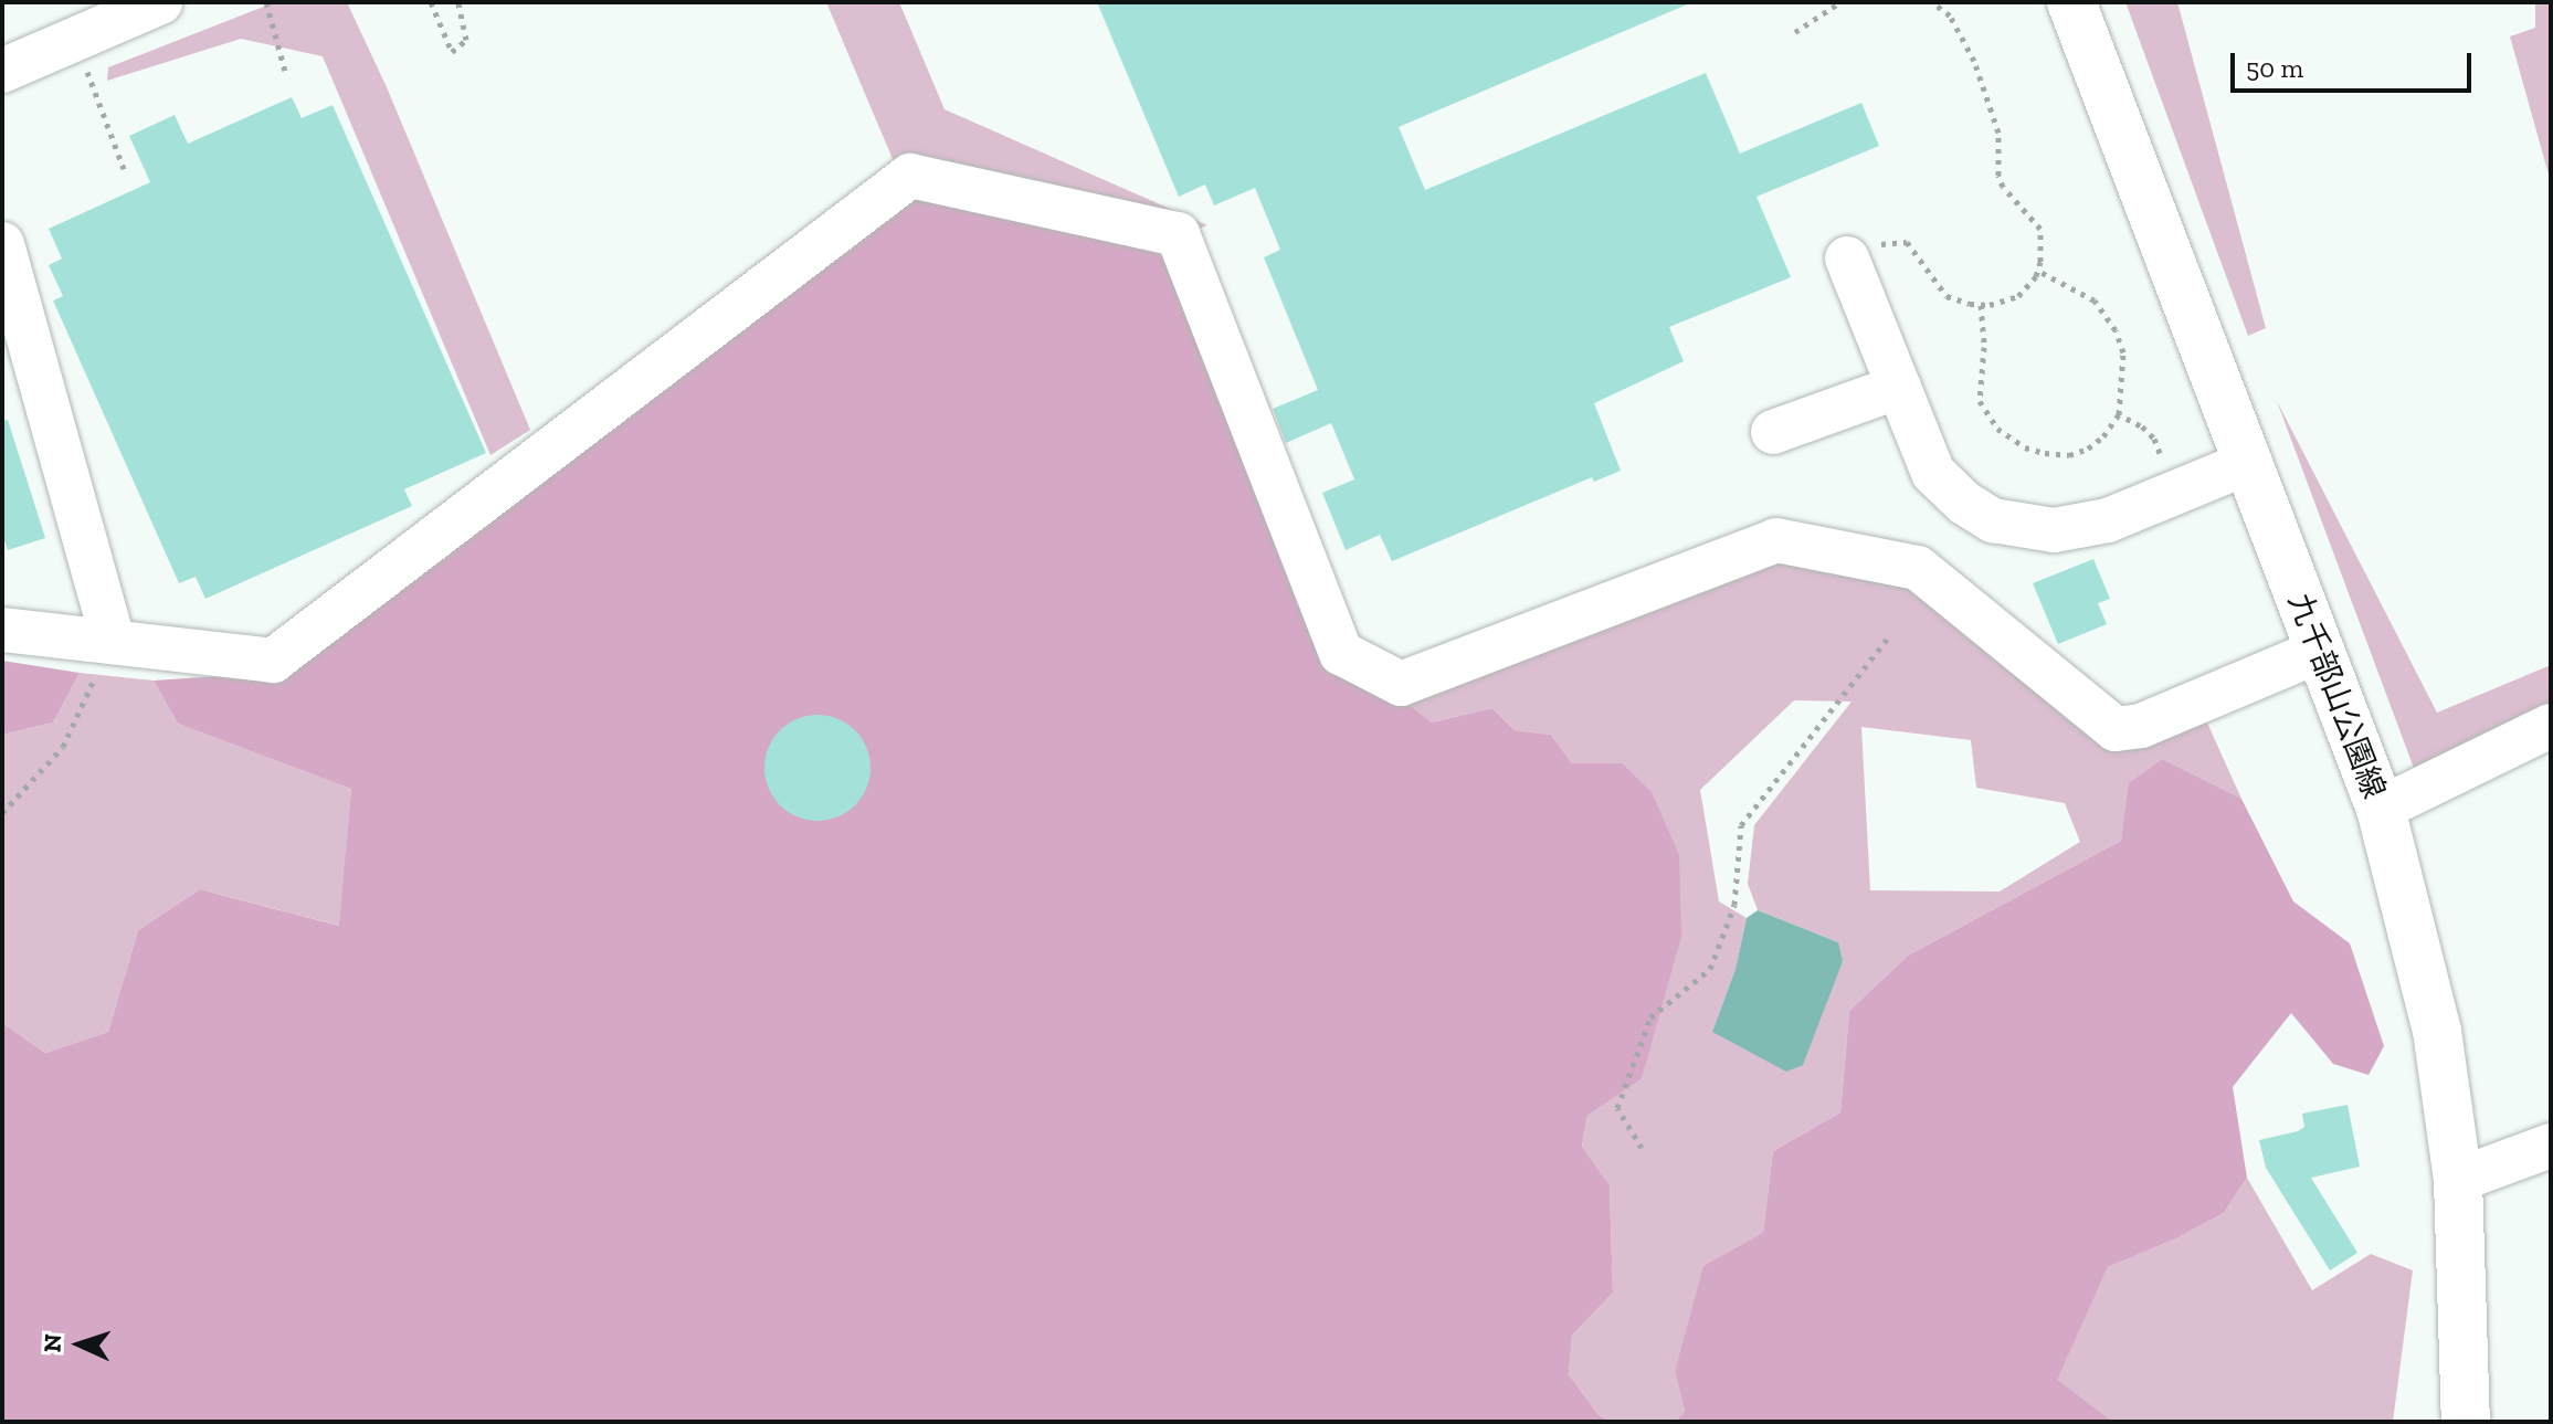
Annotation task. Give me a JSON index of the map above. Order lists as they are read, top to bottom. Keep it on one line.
{"streets":{"main road":["九千部山公園線"]},"scale_bar":"50 m","north":"left"}
